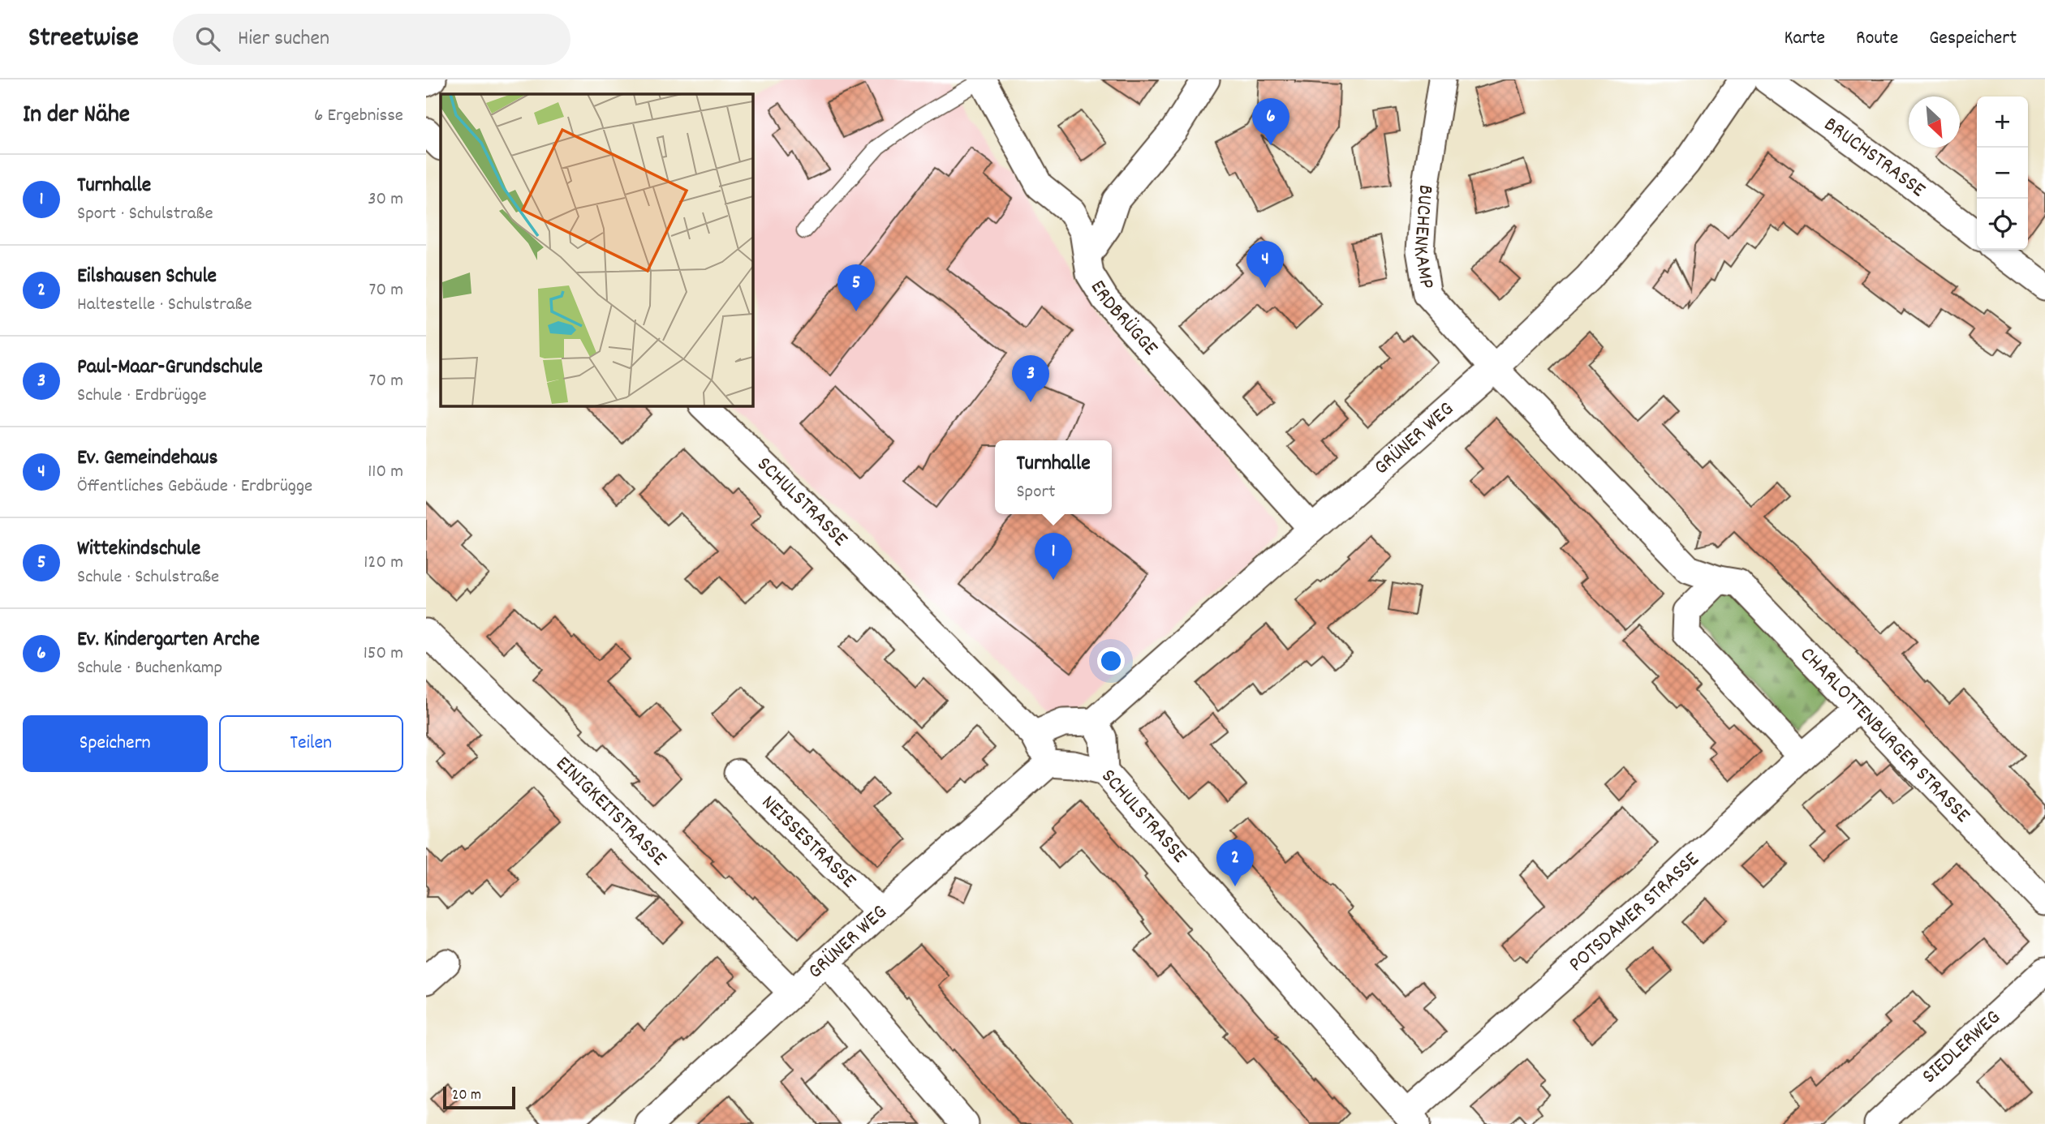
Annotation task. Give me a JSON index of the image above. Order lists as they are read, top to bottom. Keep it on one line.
{"streets":{"street":["BRUCHSTRASSE","BUCHENKAMP","ERDBRÜGGE","GRÜNER WEG","SCHULSTRASSE","CHARLOTTENBURGER STRASSE","EINIGKEITSTRASSE","NEISSESTRASSE","POTSDAMER STRASSE","SIEDLERWEG"]},"crossings":[["BUCHENKAMP","GRÜNER WEG"],["BUCHENKAMP","CHARLOTTENBURGER STRASSE"],["ERDBRÜGGE","GRÜNER WEG"],["GRÜNER WEG","SCHULSTRASSE"],["GRÜNER WEG","CHARLOTTENBURGER STRASSE"],["GRÜNER WEG","EINIGKEITSTRASSE"],["GRÜNER WEG","NEISSESTRASSE"],["SCHULSTRASSE","POTSDAMER STRASSE"],["CHARLOTTENBURGER STRASSE","POTSDAMER STRASSE"]],"scale_bar":"20 m","north":"bottom right","page":{"header":"Streetwise","search":"Hier suchen","nav":["Karte","Route","Gespeichert"],"heading":["In der Nähe","6 Ergebnisse"],"map_buttons":["+","−"],"pins":["6","4","5","3","1","2"],"list":[{"mark":"1","name":"Turnhalle","note":"Sport · Schulstraße","value":"30 m"},{"mark":"2","name":"Eilshausen Schule","note":"Haltestelle · Schulstraße","value":"70 m"},{"mark":"3","name":"Paul-Maar-Grundschule","note":"Schule · Erdbrügge","value":"70 m"},{"mark":"4","name":"Ev. Gemeindehaus","note":"Öffentliches Gebäude · Erdbrügge","value":"110 m"},{"mark":"5","name":"Wittekindschule","note":"Schule · Schulstraße","value":"120 m"},{"mark":"6","name":"Ev. Kindergarten Arche","note":"Schule · Buchenkamp","value":"150 m"}],"popup":["Turnhalle","Sport"],"buttons":["Speichern","Teilen"],"scale":"20 m"}}
